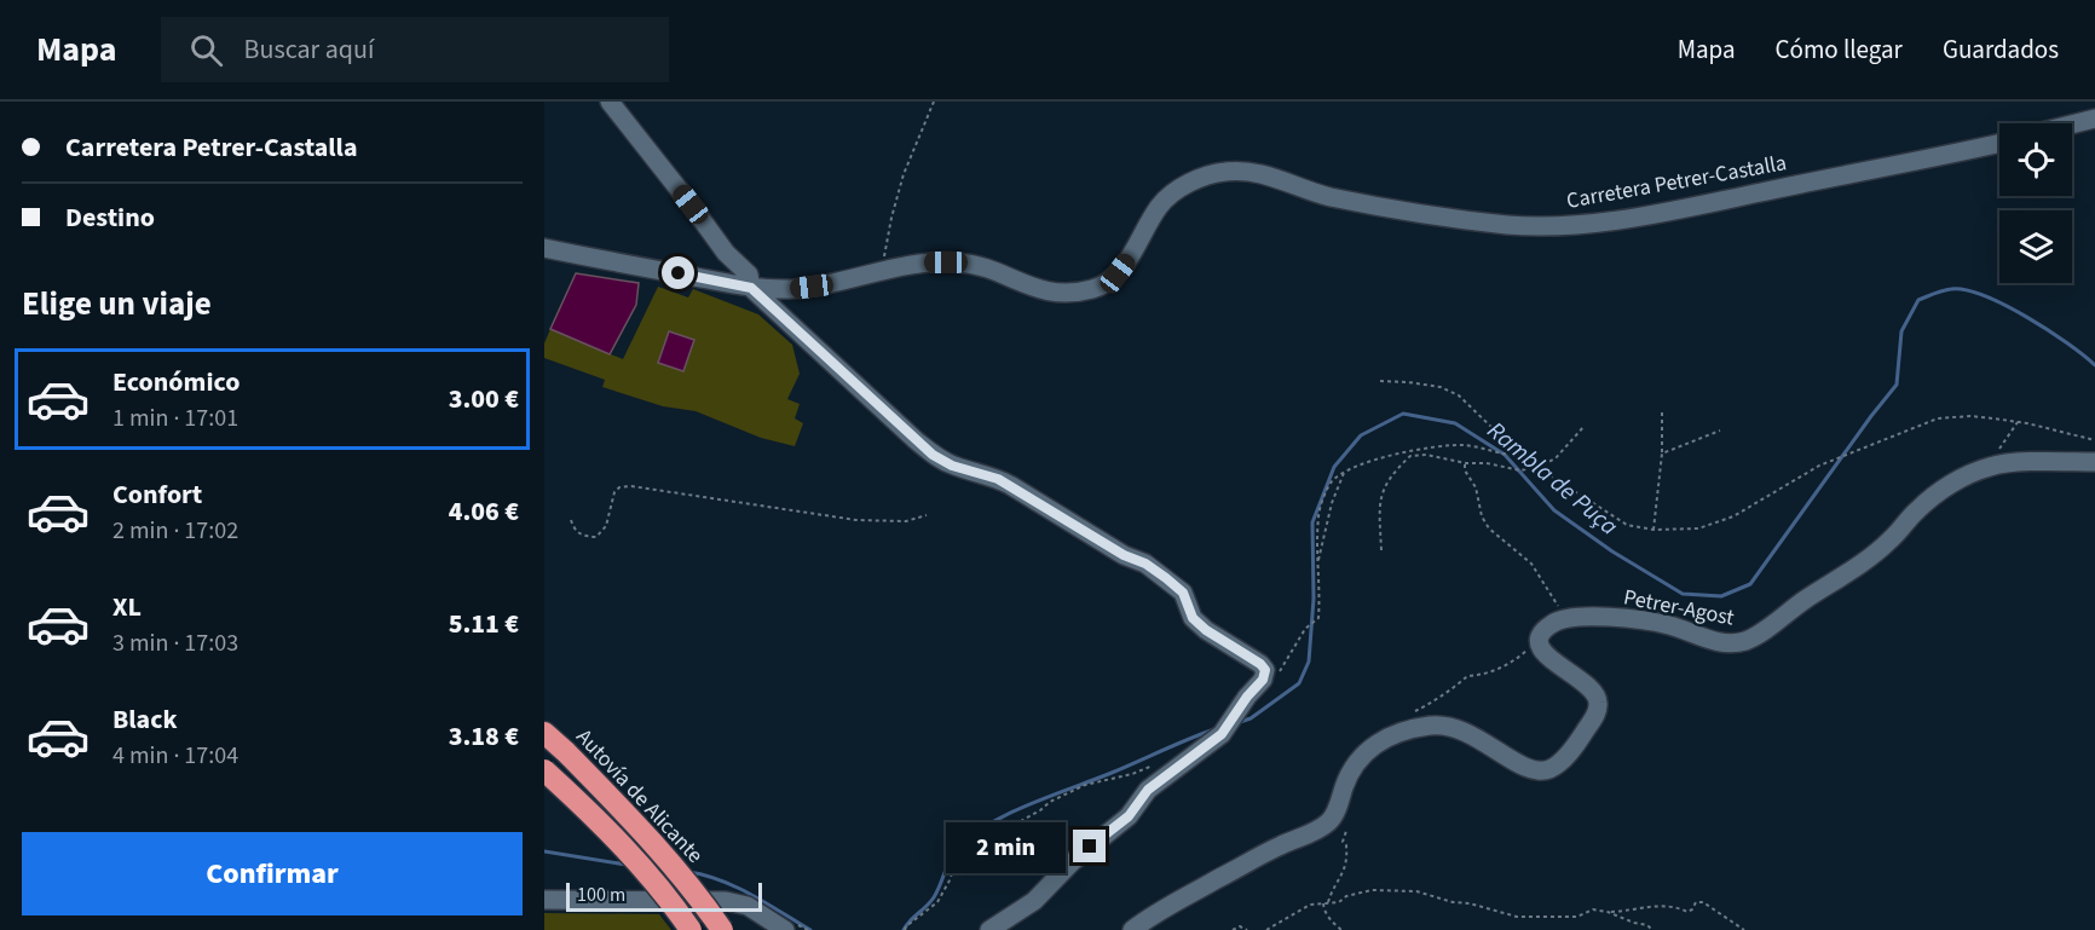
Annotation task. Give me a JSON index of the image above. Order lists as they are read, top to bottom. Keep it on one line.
{"streets":{"highway":["Autovía de Alicante"],"street":["Carretera Petrer-Castalla","Petrer-Agost"]},"water":["Rambla de Puça"],"scale_bar":"100 m","page":{"header":"Mapa","search":"Buscar aquí","nav":["Mapa","Cómo llegar","Guardados"],"banner":["Carretera Petrer-Castalla","Destino"],"heading":"Elige un viaje","list":[{"name":"Económico","note":"1 min · 17:01","value":"3.00 €"},{"name":"Confort","note":"2 min · 17:02","value":"4.06 €"},{"name":"XL","note":"3 min · 17:03","value":"5.11 €"},{"name":"Black","note":"4 min · 17:04","value":"3.18 €"}],"buttons":"Confirmar","bubble":"2 min","scale":"100 m"}}
